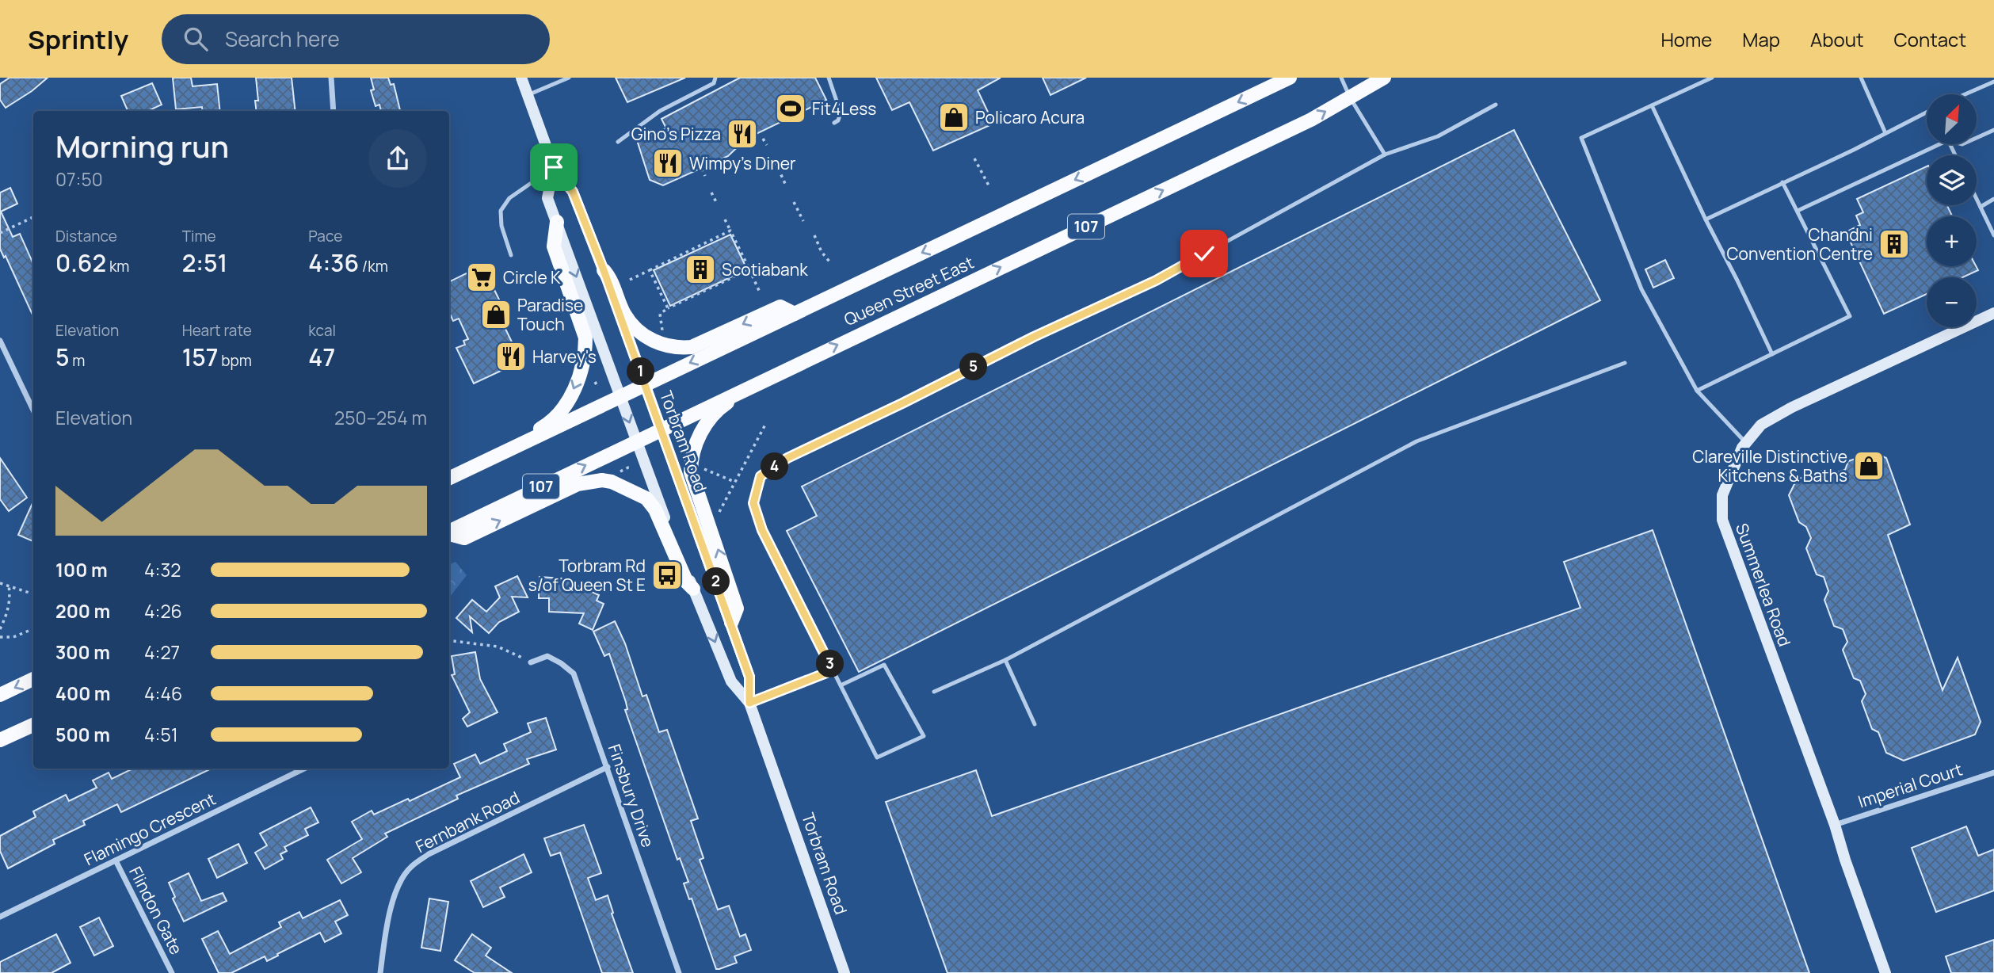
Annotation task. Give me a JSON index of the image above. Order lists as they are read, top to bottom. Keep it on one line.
{"streets":{"main road":["107","Queen Street East","Torbram Road","Summerlea Road"],"street":["Imperial Court","Finsbury Drive","Fernbank Road","Flamingo Crescent","Flindon Gate"]},"crossings":[["Queen Street East","Torbram Road"],["Summerlea Road","Imperial Court"],["Finsbury Drive","Fernbank Road"],["Flamingo Crescent","Flindon Gate"]],"places":{"sports":["Fit4Less"],"shop":["Policaro Acura","Paradise Touch","Clareville Distinctive Kitchens & Baths"],"restaurant":["Gino's Pizza","Wimpy's Diner","Harvey's"],"building":["Chandni Convention Centre","Scotiabank"],"supermarket":["Circle K"],"bus stop":["Torbram Rd s/of Queen St E"]},"north":"top right","page":{"header":"Sprintly","search":"Search here","nav":["Home","Map","About","Contact"],"map_buttons":["+","−"],"heading":["Morning run","07:50"],"stats":[["Distance","0.62 km"],["Time","2:51"],["Pace","4:36 /km"],["Elevation","5 m"],["Heart rate","157 bpm"],["kcal","47"]],"pins":["5","1","4","2","3"],"chart":["Elevation","250–254 m"],"list":[{"name":"100 m","note":"4:32"},{"name":"200 m","note":"4:26"},{"name":"300 m","note":"4:27"},{"name":"400 m","note":"4:46"},{"name":"500 m","note":"4:51"}]}}
